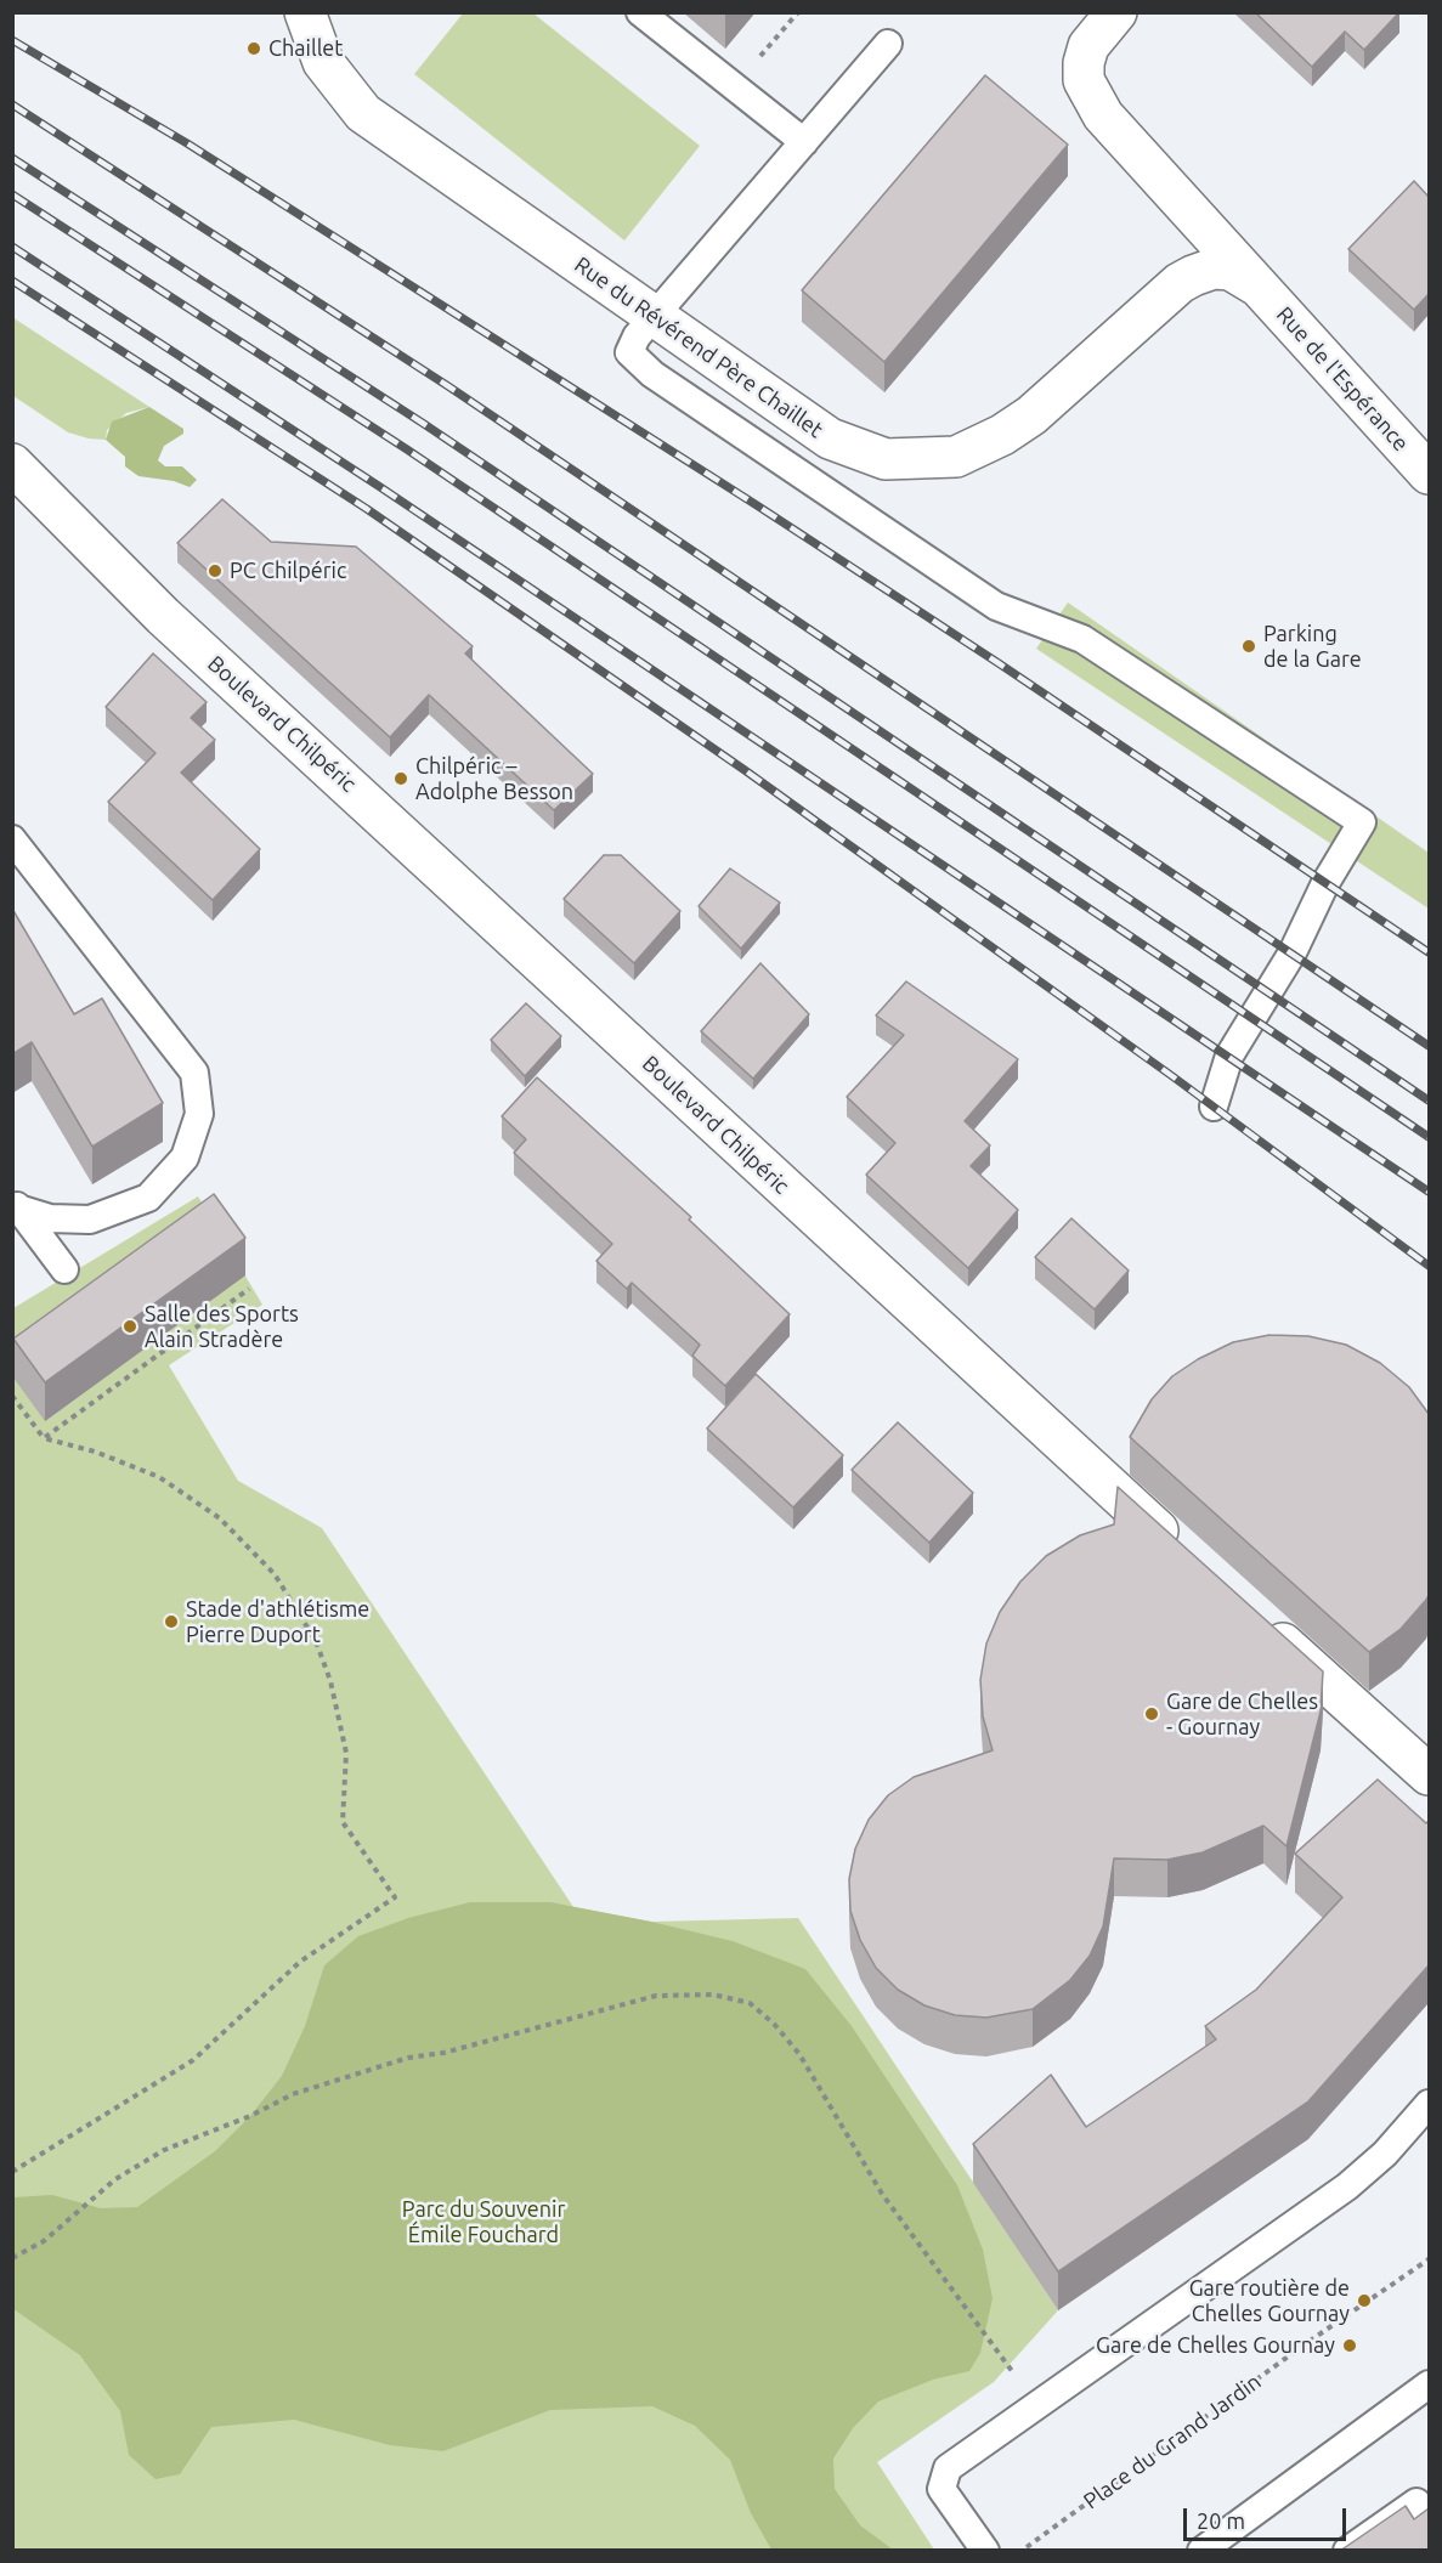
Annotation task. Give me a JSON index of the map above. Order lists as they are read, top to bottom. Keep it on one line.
{"streets":{"street":["Rue du Révérend Père Chaillet","Rue de l'Espérance","Boulevard Chilpéric"],"path":["Place du Grand Jardin"]},"crossings":[["Rue du Révérend Père Chaillet","Rue de l'Espérance"]],"parks":["Parc du Souvenir Émile Fouchard"],"places":["Chaillet","PC Chilpéric","Parking de la Gare","Chilpéric – Adolphe Besson","Salle des Sports Alain Stradère","Stade d'athlétisme Pierre Duport","Gare de Chelles - Gournay","Gare routière de Chelles Gournay","Gare de Chelles Gournay"],"scale_bar":"20 m"}
